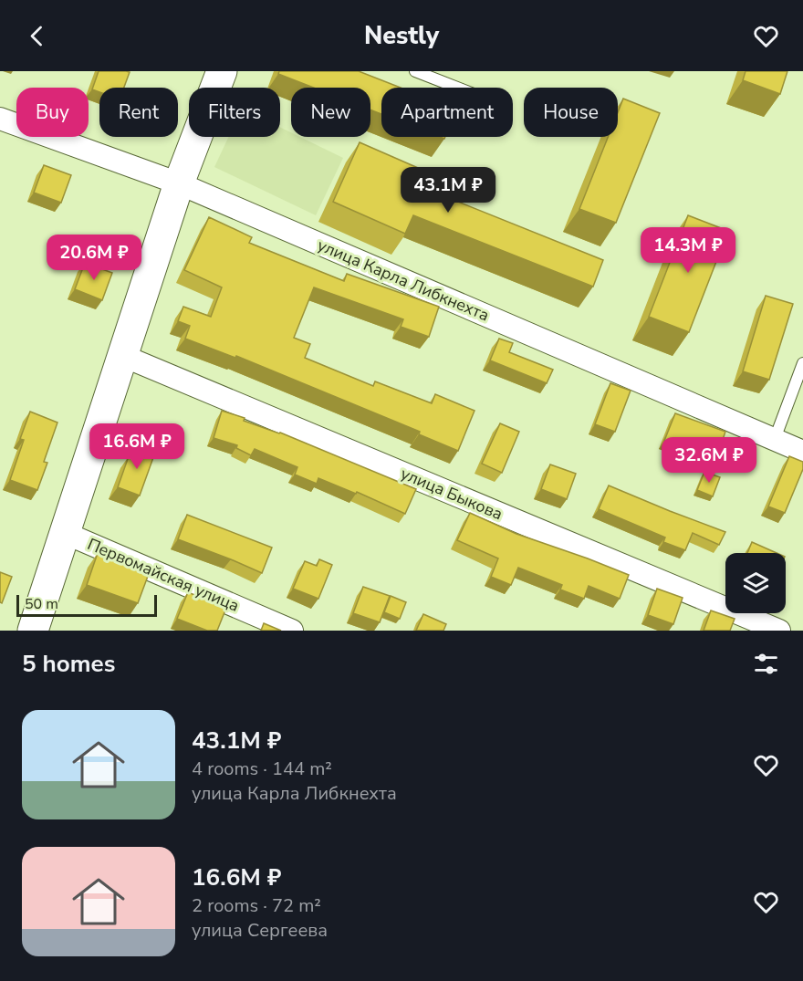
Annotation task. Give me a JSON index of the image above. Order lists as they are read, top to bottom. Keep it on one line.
{"streets":{"street":["улица Карла Либкнехта","улица Быкова","Первомайская улица"]},"scale_bar":"50 m","page":{"header":"Nestly","chip":["Buy","Rent","Filters","New","Apartment","House"],"price":["43.1M ₽","14.3M ₽","20.6M ₽","16.6M ₽","32.6M ₽"],"scale":"50 m","heading":"5 homes","list":[{"name":"43.1M ₽","note":"4 rooms · 144 m² · улица Карла Либкнехта"},{"name":"16.6M ₽","note":"2 rooms · 72 m² · улица Сергеева"}]}}
